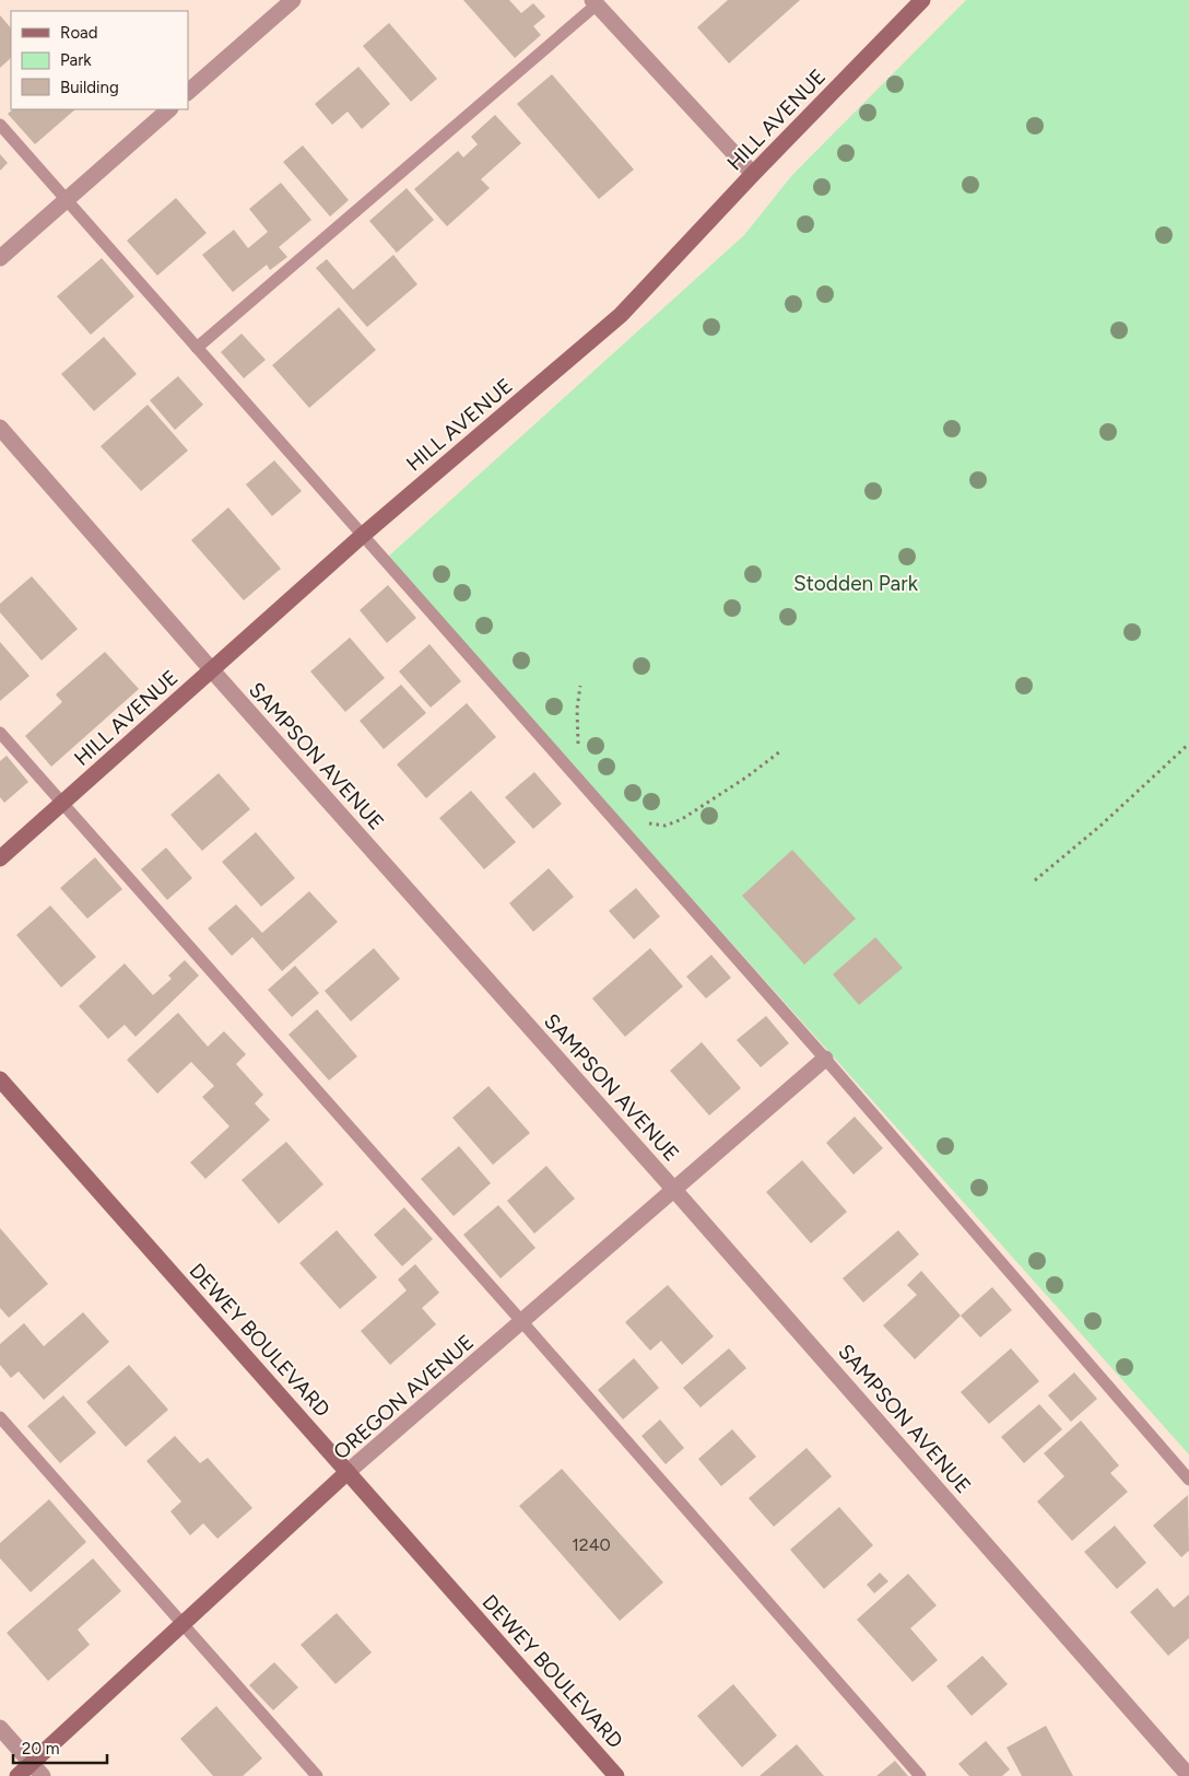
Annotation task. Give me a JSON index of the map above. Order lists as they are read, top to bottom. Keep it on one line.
{"streets":{"street":["HILL AVENUE","SAMPSON AVENUE","DEWEY BOULEVARD","OREGON AVENUE"]},"crossings":[["HILL AVENUE","SAMPSON AVENUE"],["SAMPSON AVENUE","OREGON AVENUE"],["DEWEY BOULEVARD","OREGON AVENUE"]],"parks":["Stodden Park"],"house_numbers":["1240"],"legend":["Road","Park","Building"],"scale_bar":"20 m"}
